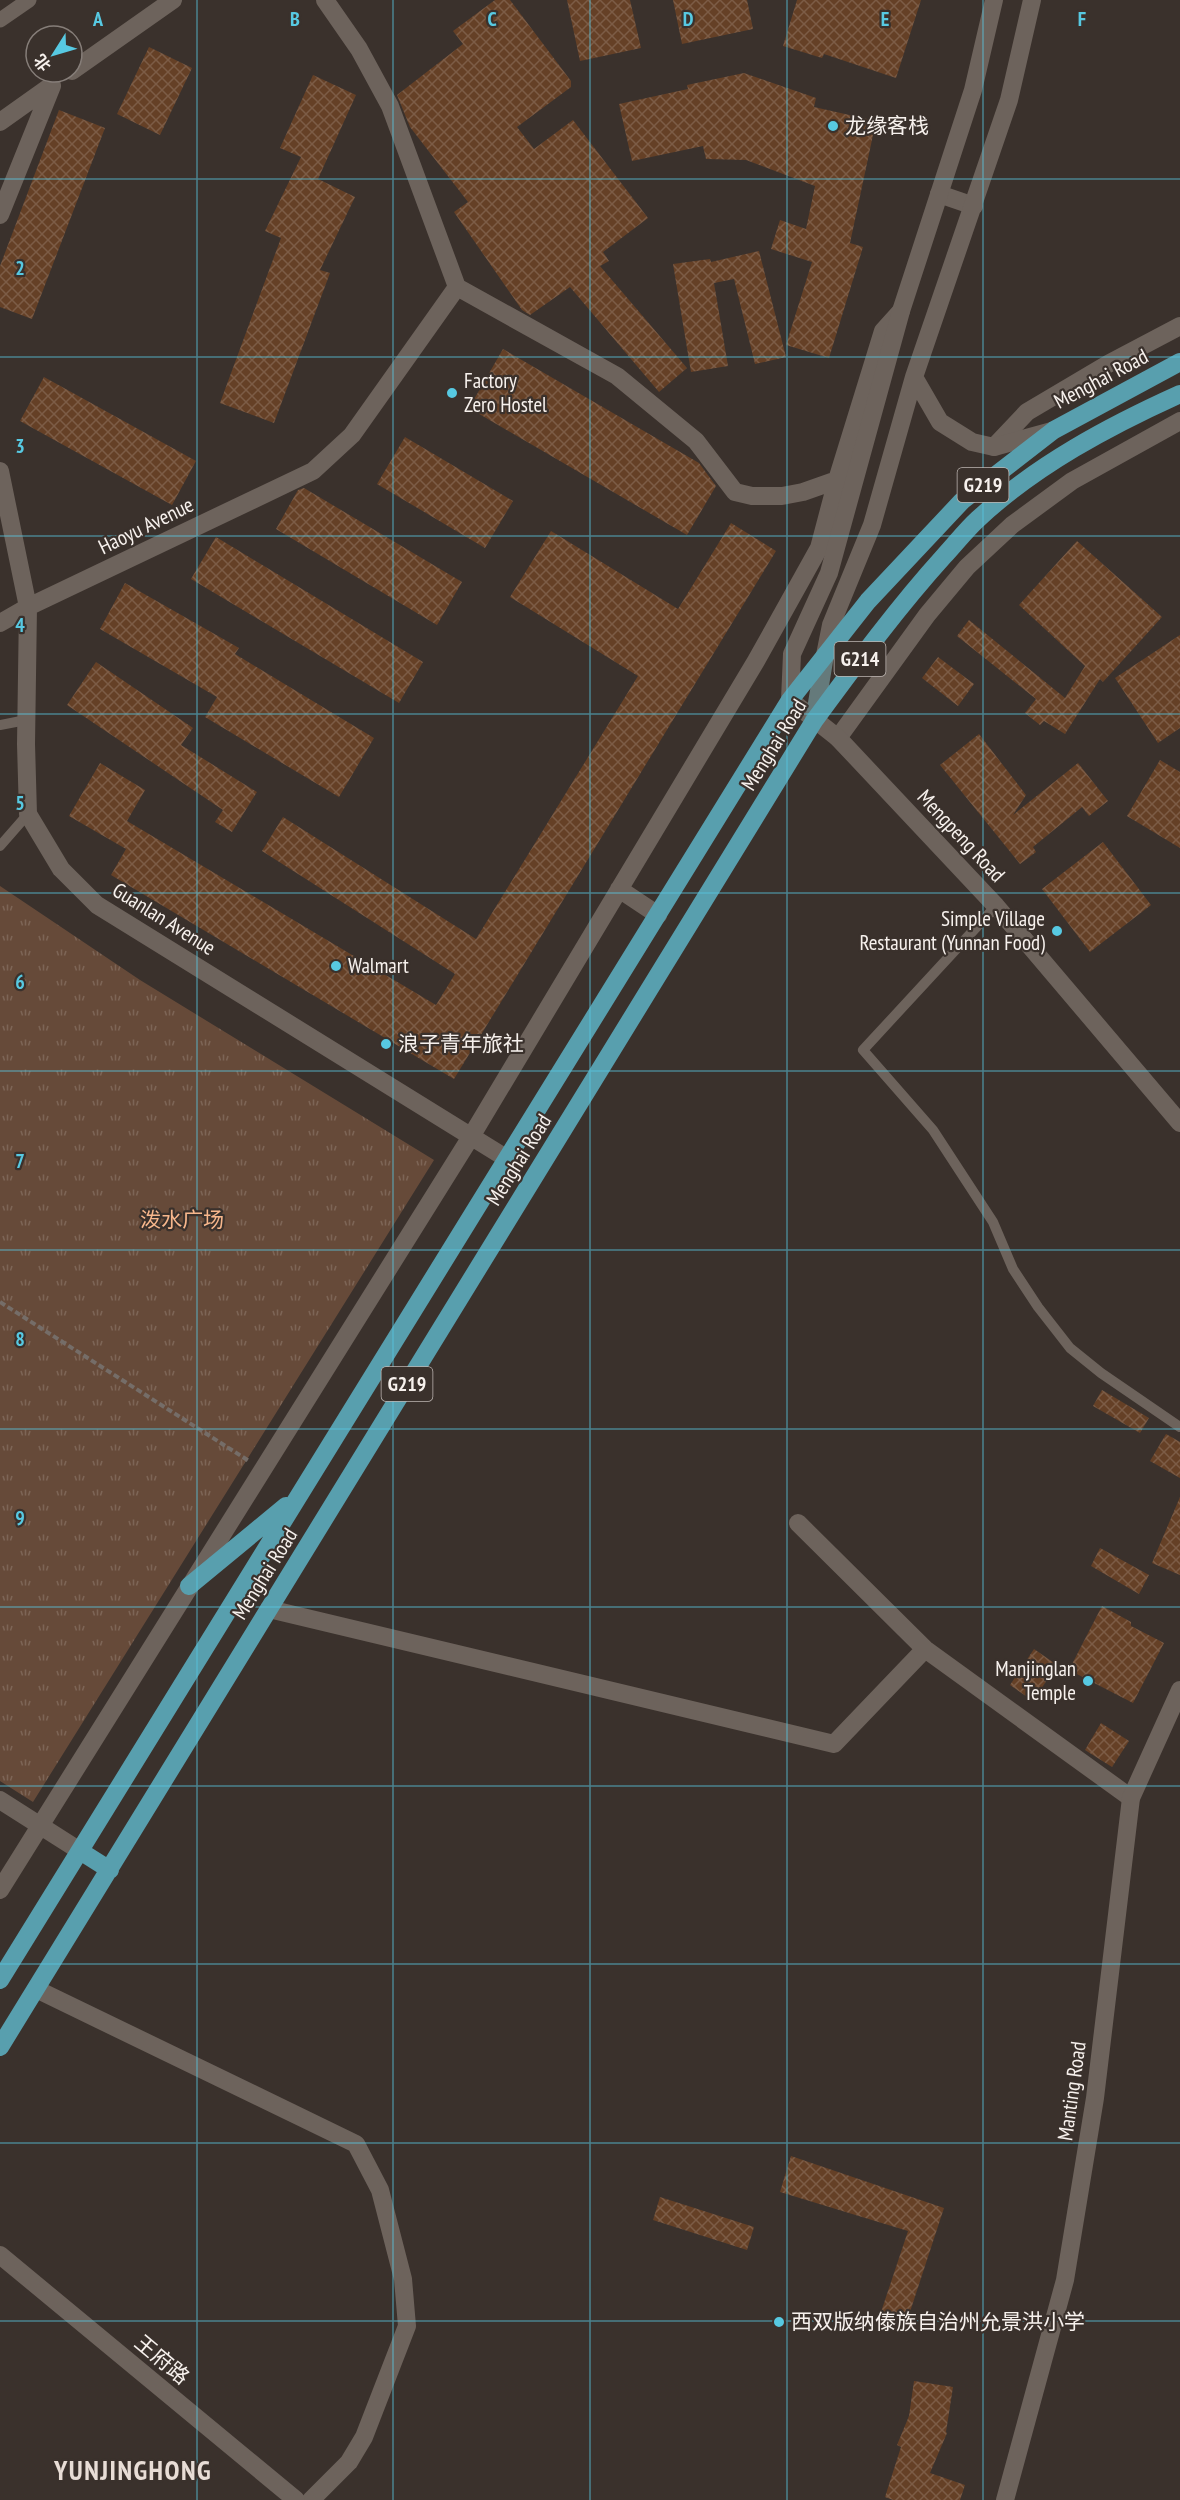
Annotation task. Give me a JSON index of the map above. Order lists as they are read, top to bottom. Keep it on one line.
{"streets":{"highway":["Menghai Road","G219","G214"],"street":["Haoyu Avenue","Mengpeng Road","Guanlan Avenue","Manting Road","王府路"]},"crossings":[["Menghai Road","Mengpeng Road"],["Menghai Road","Guanlan Avenue"],["Haoyu Avenue","Guanlan Avenue"]],"districts":["YUNJINGHONG"],"parks":["泼水广场"],"places":["龙缘客栈","Factory Zero Hostel","Simple Village Restaurant (Yunnan Food)","Walmart","浪子青年旅社","Manjinglan Temple","西双版纳傣族自治州允景洪小学"],"north":"bottom left","grid":{"columns":["A","B","C","D","E","F"],"rows":["2","3","4","5","6","7","8","9"]}}
